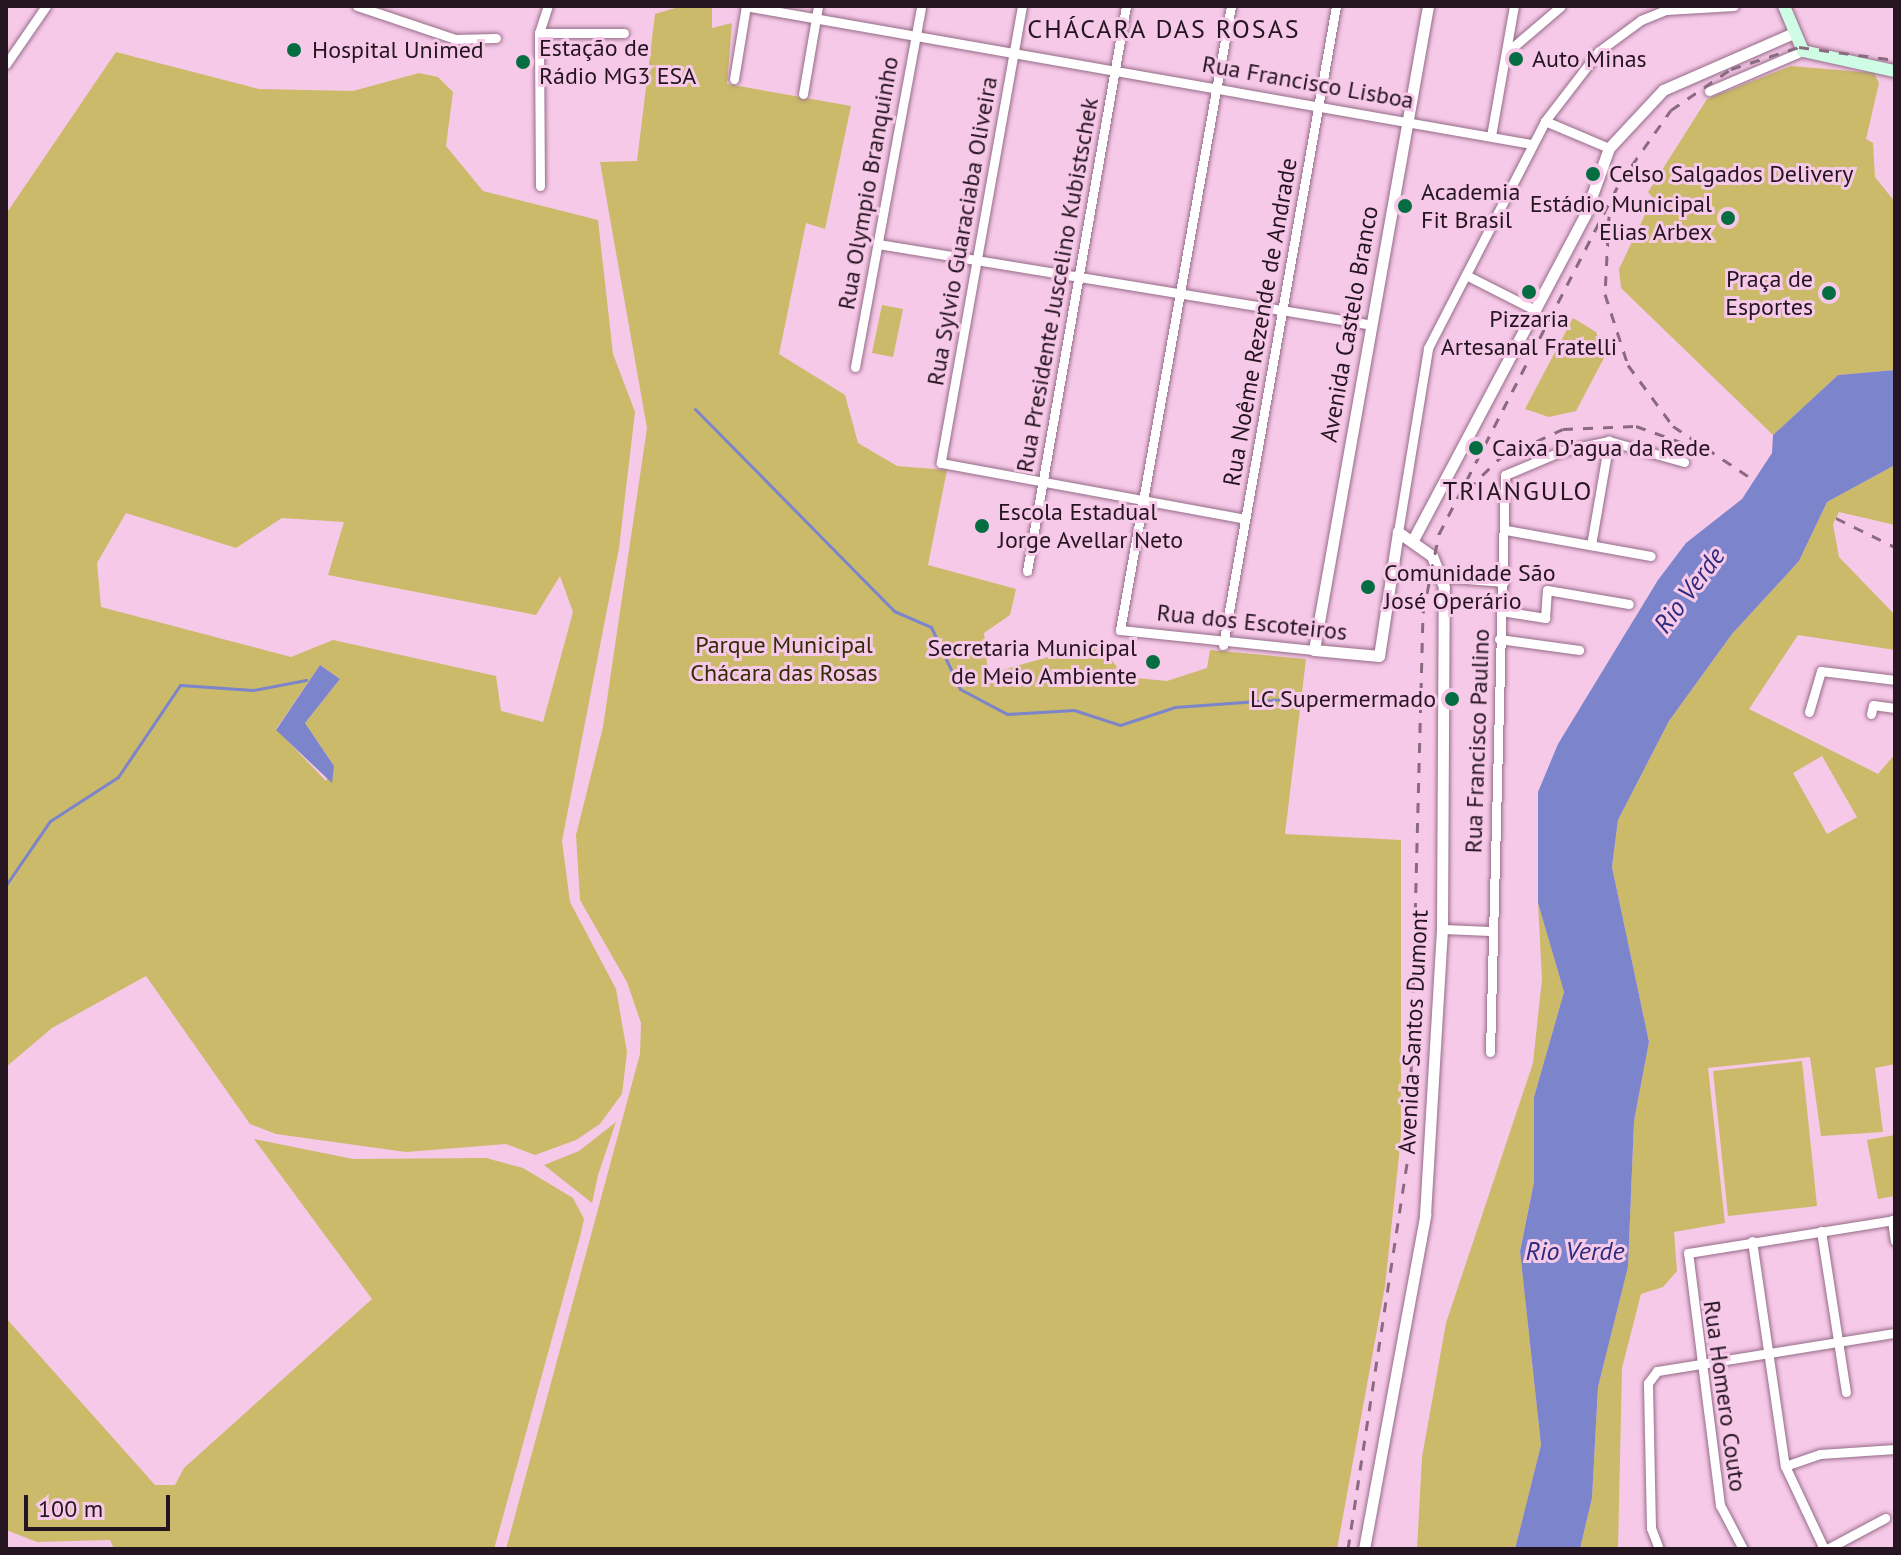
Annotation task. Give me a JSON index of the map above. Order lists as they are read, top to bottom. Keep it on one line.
{"streets":{"street":["Rua Francisco Lisboa","Rua Olympio Branquinho","Rua Sylvio Guaraciaba Oliveira","Rua Presidente Juscelino Kubistschek","Rua Noême Rezende de Andrade","Avenida Castelo Branco","Rua dos Escoteiros","Rua Francisco Paulino","Avenida Santos Dumont","Rua Homero Couto"]},"crossings":[["Rua Francisco Lisboa","Rua Olympio Branquinho"],["Rua Francisco Lisboa","Rua Sylvio Guaraciaba Oliveira"],["Rua Francisco Lisboa","Rua Presidente Juscelino Kubistschek"],["Rua Francisco Lisboa","Rua Noême Rezende de Andrade"],["Rua Francisco Lisboa","Avenida Castelo Branco"],["Rua Sylvio Guaraciaba Oliveira","Rua Presidente Juscelino Kubistschek"],["Rua Noême Rezende de Andrade","Rua dos Escoteiros"],["Avenida Castelo Branco","Rua dos Escoteiros"]],"districts":["CHÁCARA DAS ROSAS","TRIANGULO"],"water":["Rio Verde"],"parks":["Parque Municipal Chácara das Rosas"],"places":["Hospital Unimed","Auto Minas","Estação de Rádio MG3 ESA","Celso Salgados Delivery","Academia Fit Brasil","Estádio Municipal Elias Arbex","Pizzaria Artesanal Fratelli","Praça de Esportes","Caixa D'agua da Rede","Escola Estadual Jorge Avellar Neto","Comunidade São José Operário","Secretaria Municipal de Meio Ambiente","LC Supermermado"],"scale_bar":"100 m"}
